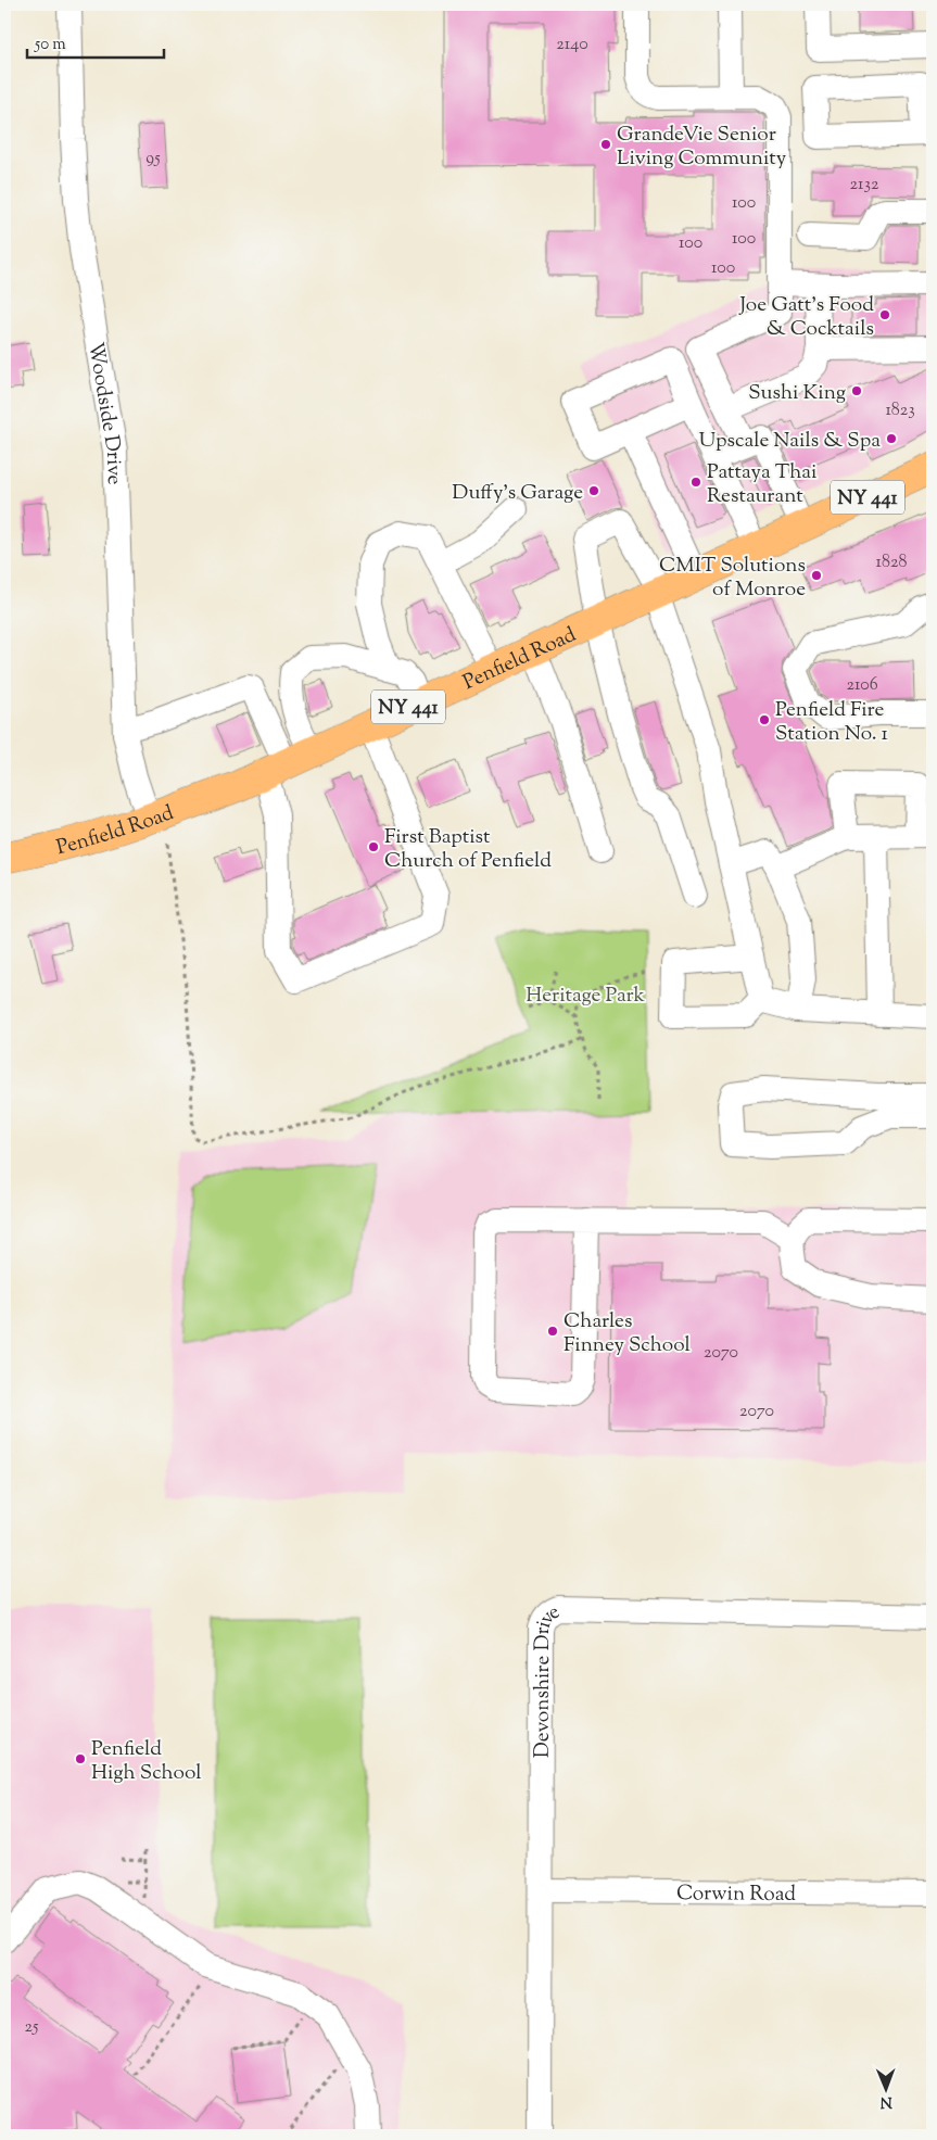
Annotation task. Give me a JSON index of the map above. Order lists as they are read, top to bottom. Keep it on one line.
{"streets":{"main road":["NY 441","Penfield Road"],"street":["Woodside Drive","Devonshire Drive","Corwin Road"]},"crossings":[["Woodside Drive","Penfield Road"],["Devonshire Drive","Corwin Road"]],"parks":["Heritage Park"],"places":["GrandeVie Senior Living Community","Joe Gatt's Food & Cocktails","Sushi King","Upscale Nails & Spa","Pattaya Thai Restaurant","Duffy's Garage","CMIT Solutions of Monroe","Penfield Fire Station No. 1","First Baptist Church of Penfield","Charles Finney School","Penfield High School"],"house_numbers":["2140","95","2132","100","100","100","100","1823","1828","2106","2070","2070","25"],"scale_bar":"50 m","north":"bottom"}
